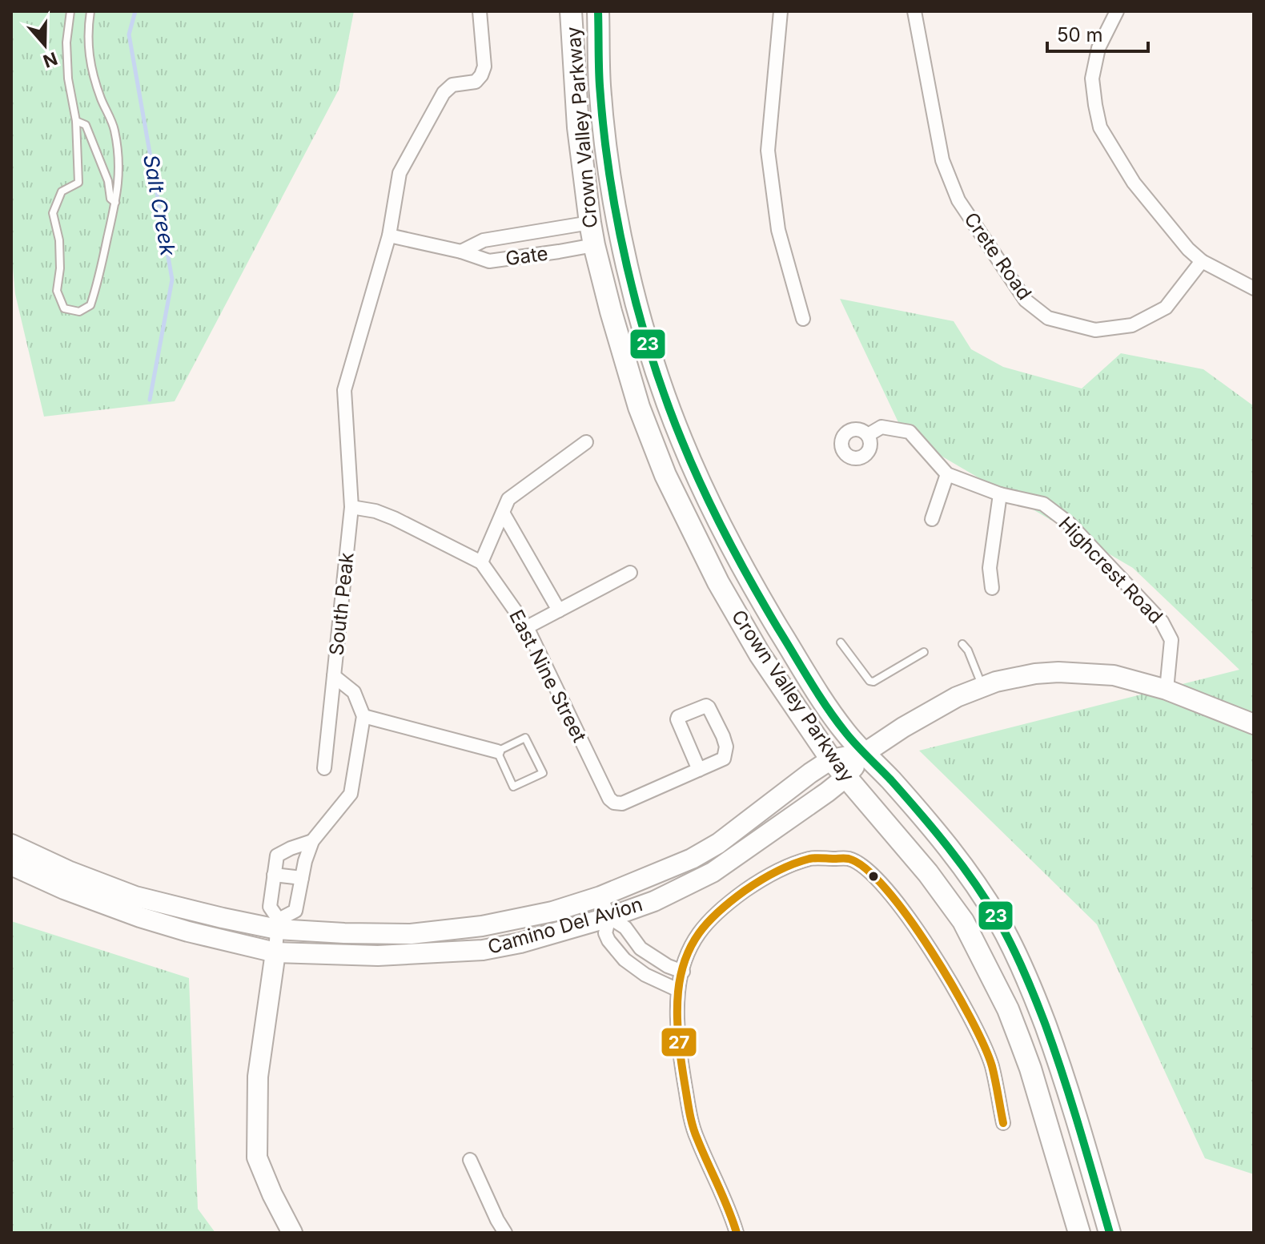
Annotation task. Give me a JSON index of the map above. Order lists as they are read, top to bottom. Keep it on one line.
{"streets":{"main road":["Crown Valley Parkway","Camino Del Avion"],"street":["Gate","Crete Road","Highcrest Road","South Peak","East Nine Street"]},"crossings":[["Crown Valley Parkway","Gate"],["Crown Valley Parkway","Camino Del Avion"],["Gate","South Peak"],["South Peak","East Nine Street"]],"water":["Salt Creek"],"lines":["transit line 23","transit line 27"],"scale_bar":"50 m","north":"bottom"}
